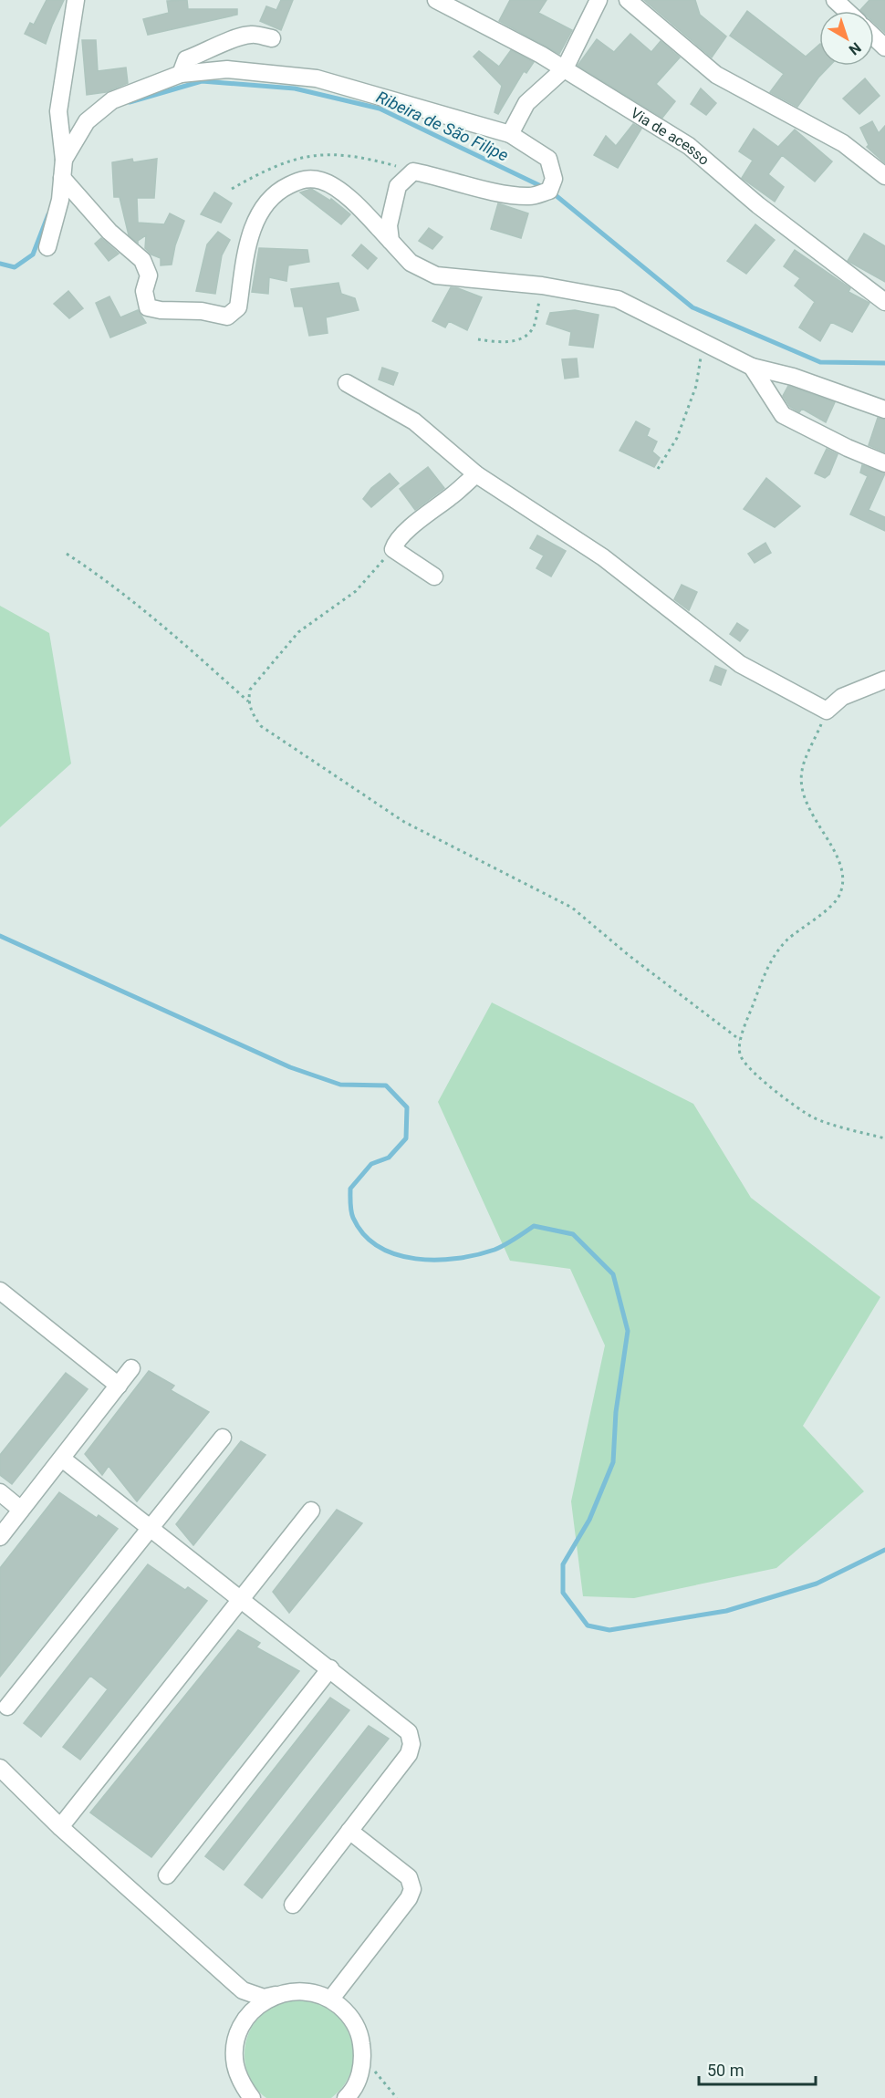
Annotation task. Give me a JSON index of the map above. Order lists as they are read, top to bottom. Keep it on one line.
{"streets":{"street":["Via de acesso"]},"water":["Ribeira de São Filipe"],"scale_bar":"50 m","north":"bottom right"}
